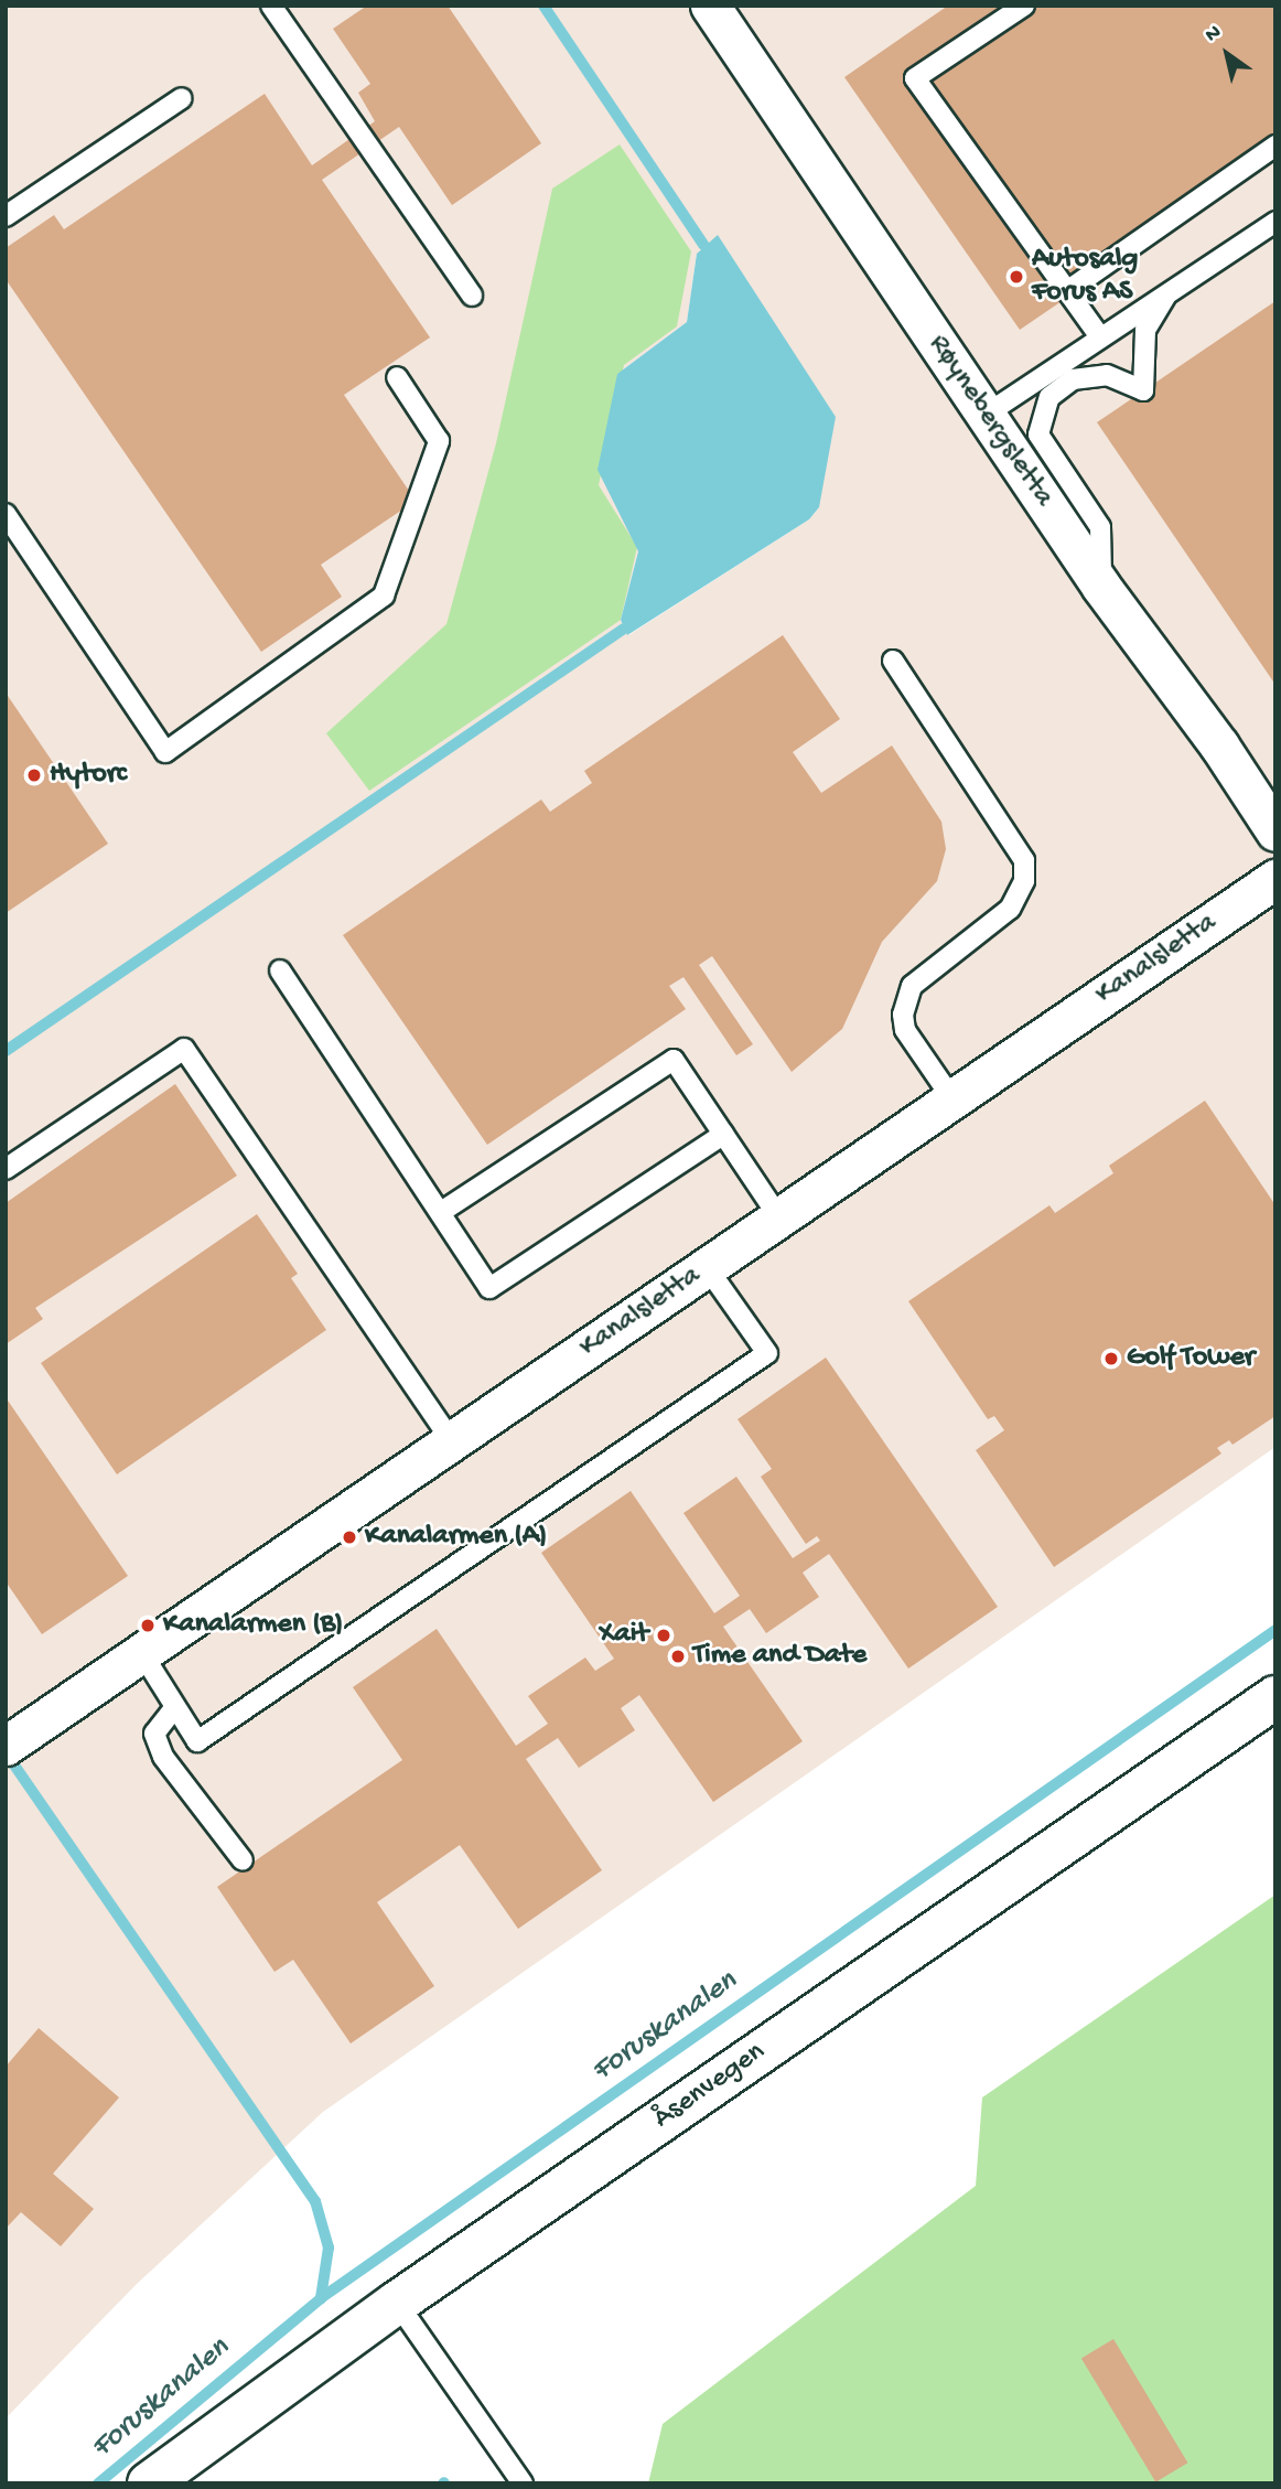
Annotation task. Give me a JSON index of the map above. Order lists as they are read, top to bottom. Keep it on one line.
{"streets":{"street":["Røynebergsletta","Kanalsletta","Åsenvegen"]},"water":["Foruskanalen"],"places":["Autosalg Forus AS","Hytorc","Golf Tower","Kanalarmen (A)","Kanalarmen (B)","Xait","Time and Date"],"north":"top left"}
